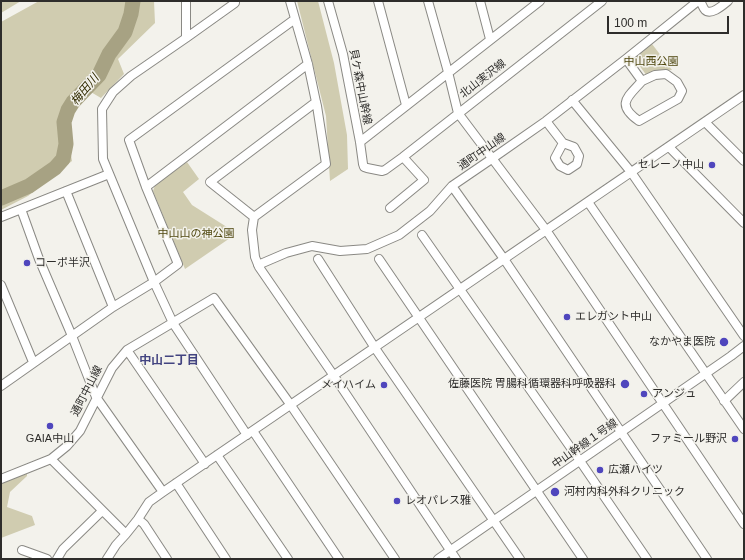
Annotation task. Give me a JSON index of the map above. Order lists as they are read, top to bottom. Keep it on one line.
{"streets":{"street":["北山実沢線","貝ケ森中山幹線","通町中山線","中山幹線１号線"]},"crossings":[["北山実沢線","貝ケ森中山幹線"]],"districts":["中山二丁目"],"water":["梅田川"],"parks":["中山西公園","中山山の神公園"],"places":["セレーノ中山","コーポ半沢","エレガント中山","なかやま医院","佐藤医院 胃腸科循環器科呼吸器科","メイハイム","アンジュ","GAIA中山","ファミール野沢","広瀬ハイツ","河村内科外科クリニック","レオパレス雅"],"scale_bar":"100 m"}
